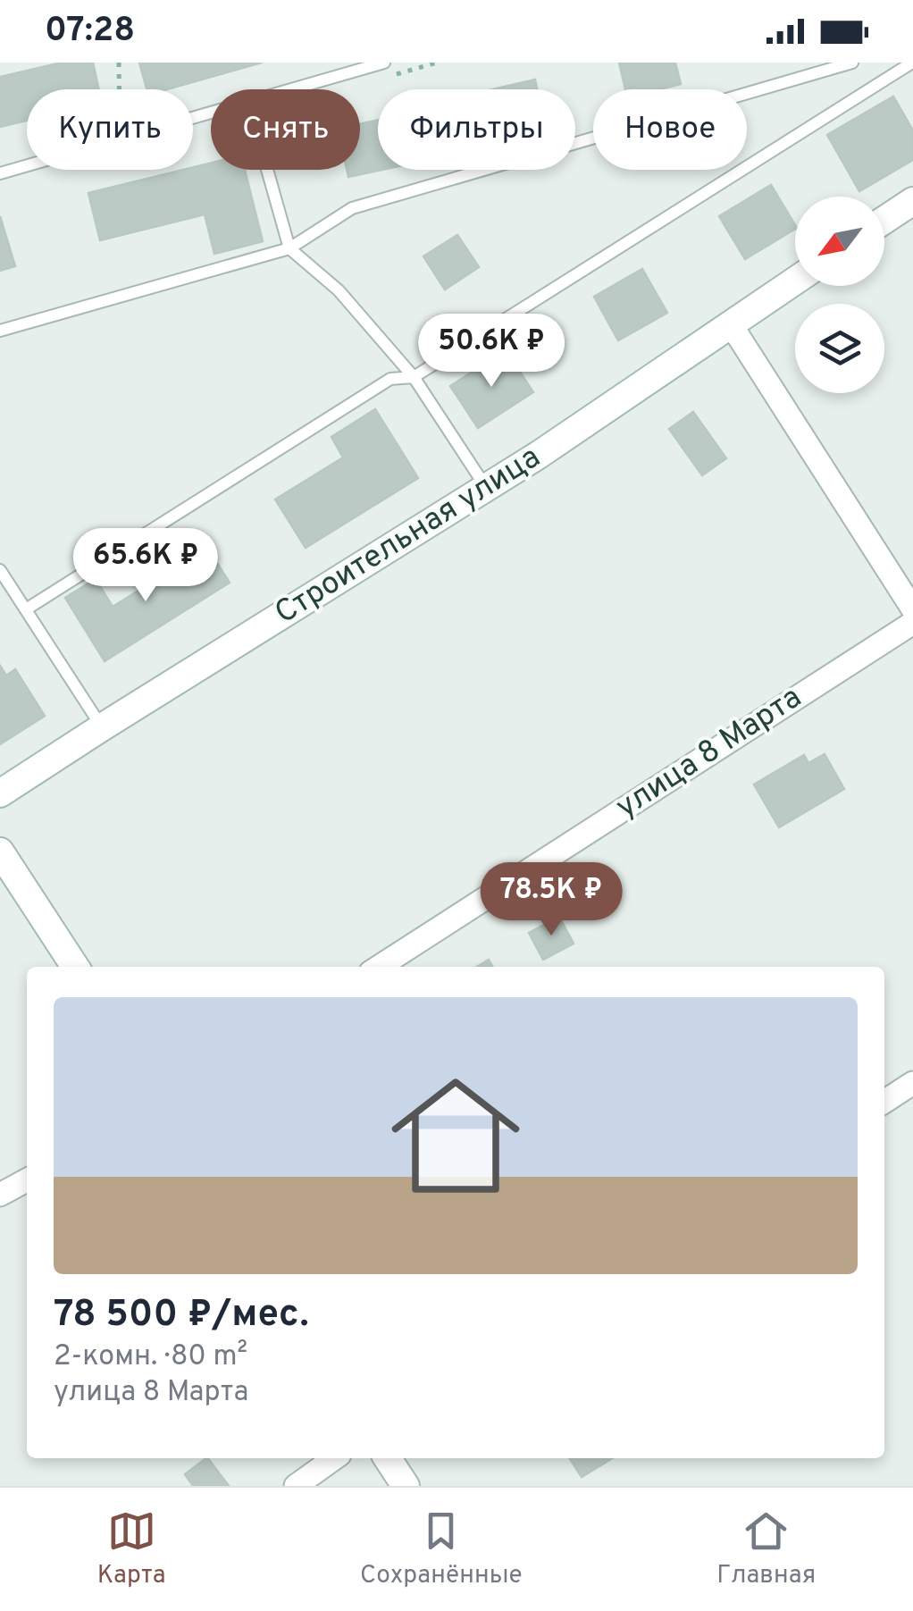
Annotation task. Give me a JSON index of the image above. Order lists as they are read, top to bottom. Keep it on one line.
{"streets":{"street":["Строительная улица","улица 8 Марта"]},"north":"bottom left","page":{"status":"07:28","chip":["Купить","Снять","Фильтры","Новое"],"price":["50.6K ₽","65.6K ₽","78.5K ₽"],"list":[{"name":"78 500 ₽/мес.","note":"2-комн. · 80 m² · улица 8 Марта"}],"tabs":["Карта","Сохранённые","Главная"]}}
